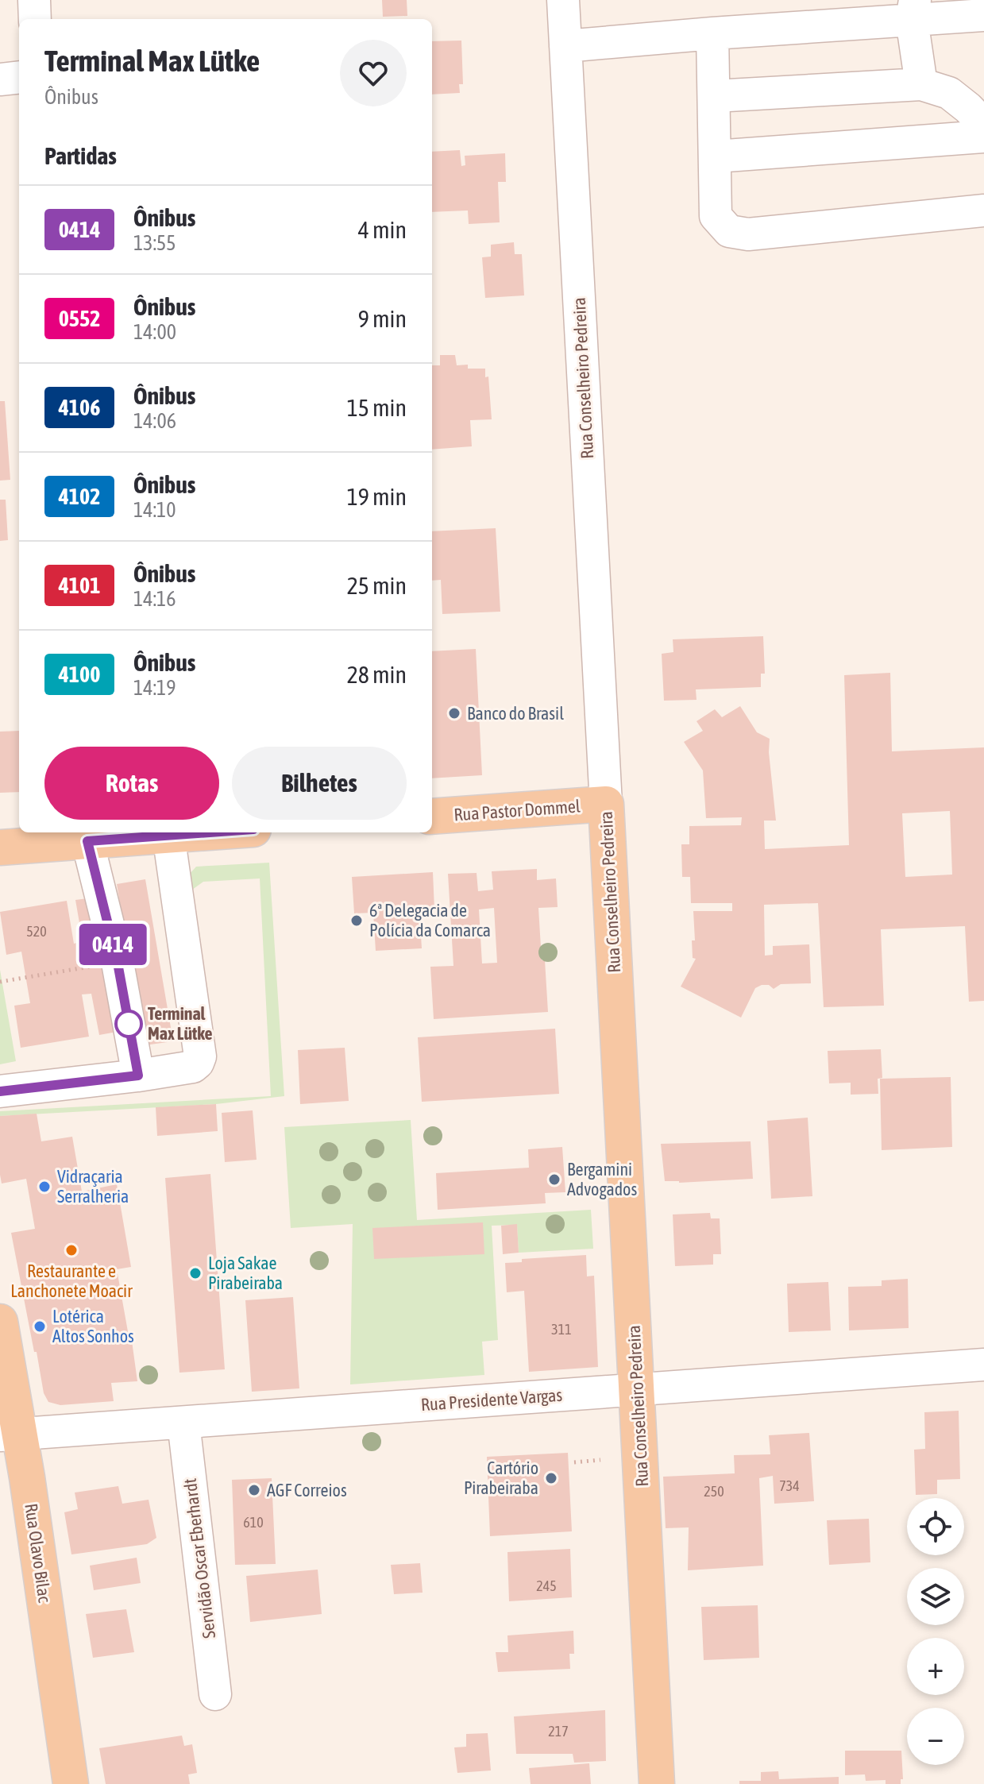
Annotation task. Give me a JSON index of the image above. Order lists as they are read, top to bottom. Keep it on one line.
{"streets":{"main road":["Rua Conselheiro Pedreira","Rua Pastor Dommel","Rua Olavo Bilac"],"street":["Rua Presidente Vargas","Servidão Oscar Eberhardt"]},"crossings":[["Rua Conselheiro Pedreira","Rua Pastor Dommel"],["Rua Conselheiro Pedreira","Rua Presidente Vargas"],["Rua Presidente Vargas","Rua Olavo Bilac"],["Rua Presidente Vargas","Servidão Oscar Eberhardt"]],"places":["Banco do Brasil","6ª Delegacia de Polícia da Comarca","Terminal Max Lütke","Bergamini Advogados","Vidraçaria Serralheria","Restaurante e Lanchonete Moacir","Loja Sakae Pirabeiraba","Lotérica Altos Sonhos","Cartório Pirabeiraba","AGF Correios"],"lines":["bus line 0414"],"house_numbers":["520","311","734","250","610","245","217"],"page":{"on_map":"0414","heading":[["Terminal Max Lütke","Ônibus"],"Partidas"],"list":[{"mark":"0414","name":"Ônibus","note":"13:55","value":"4 min"},{"mark":"0552","name":"Ônibus","note":"14:00","value":"9 min"},{"mark":"4106","name":"Ônibus","note":"14:06","value":"15 min"},{"mark":"4102","name":"Ônibus","note":"14:10","value":"19 min"},{"mark":"4101","name":"Ônibus","note":"14:16","value":"25 min"},{"mark":"4100","name":"Ônibus","note":"14:19","value":"28 min"}],"buttons":["Rotas","Bilhetes"],"map_buttons":["+","−"]}}
